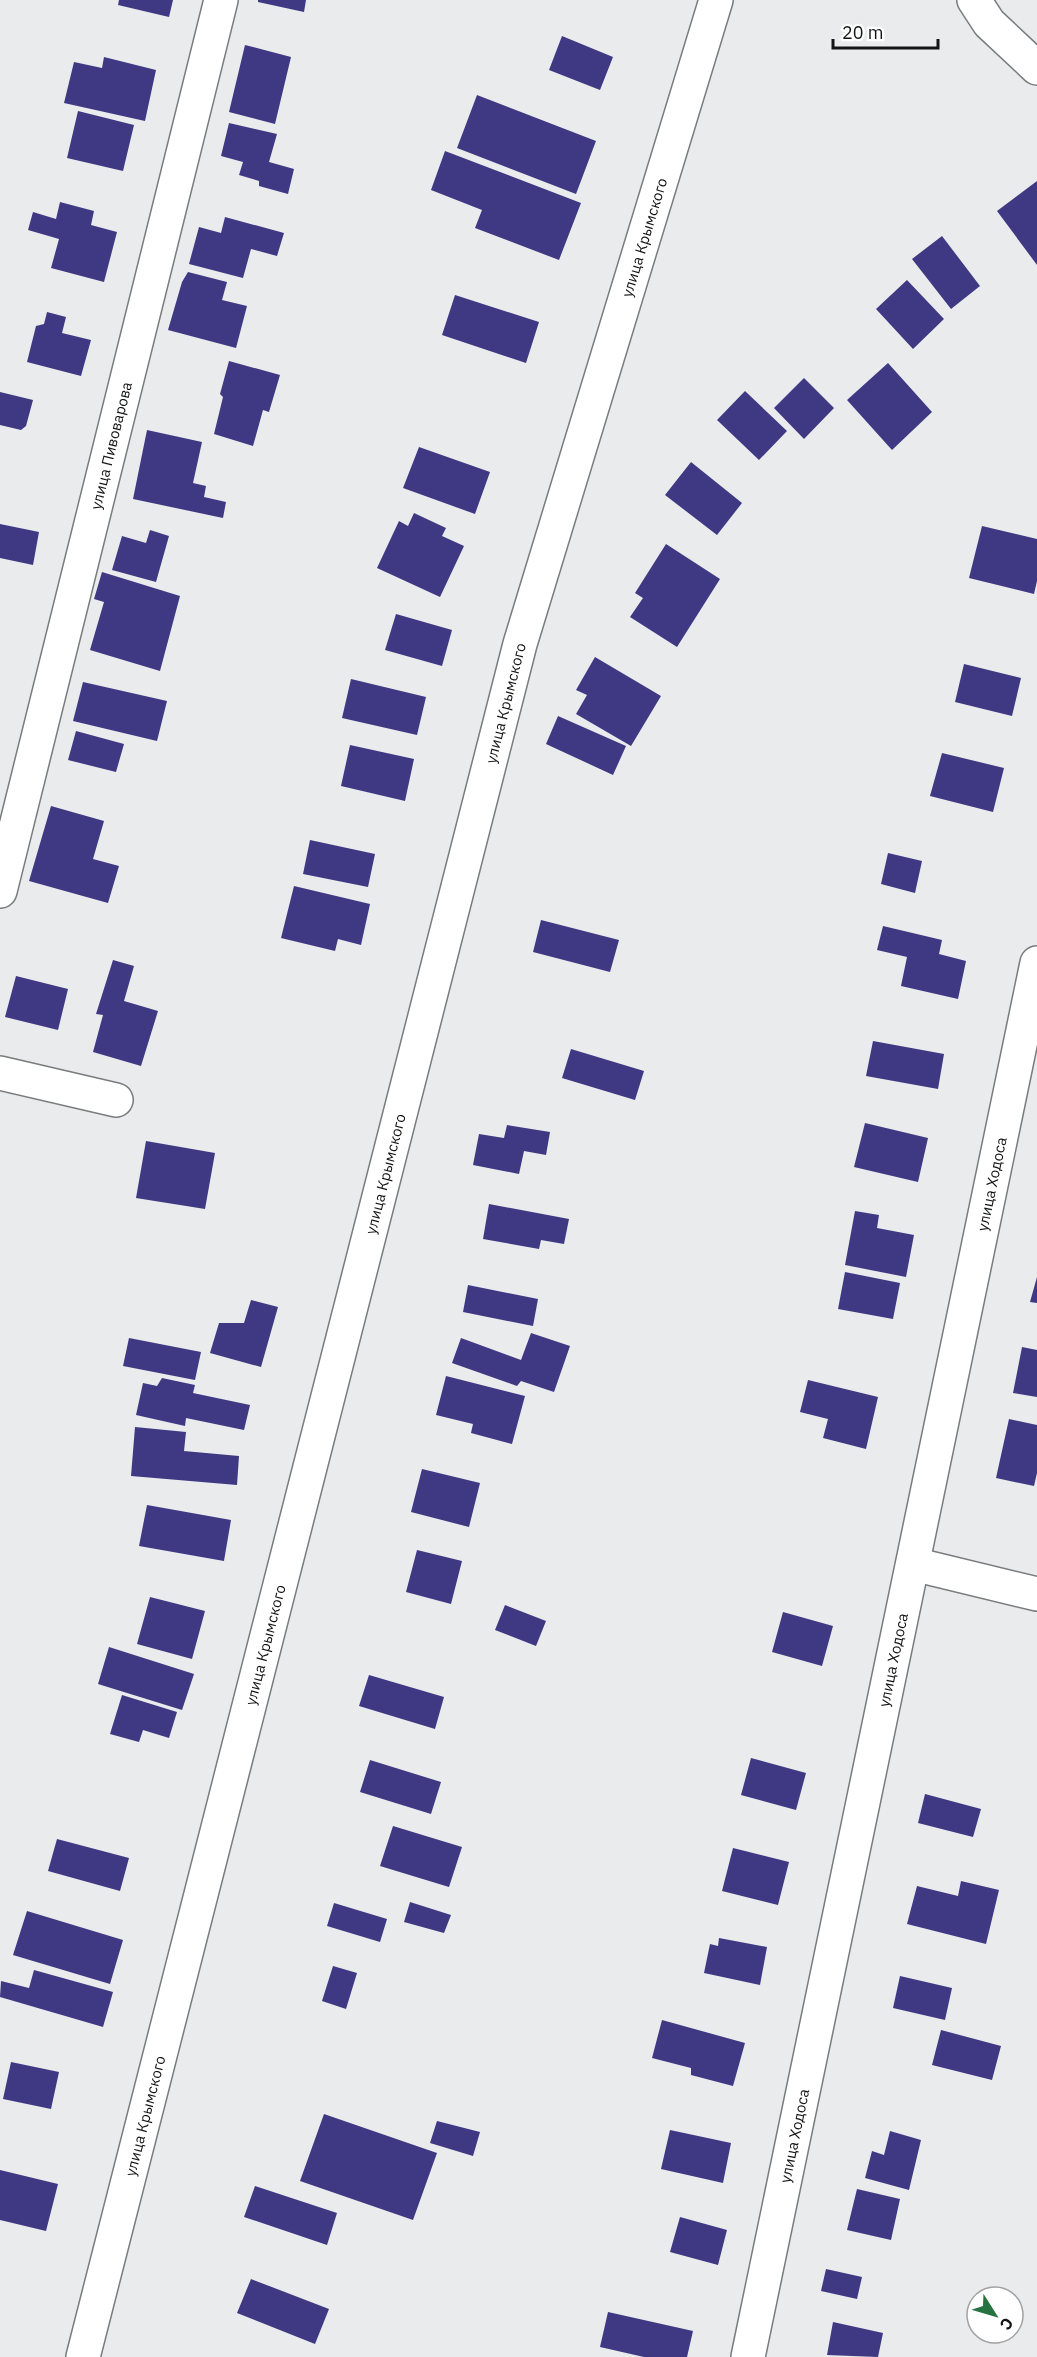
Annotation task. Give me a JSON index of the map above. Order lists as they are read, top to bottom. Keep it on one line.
{"streets":{"street":["улица Крымского","улица Пивоварова","улица Ходоса"]},"scale_bar":"20 m","north":"bottom right"}
